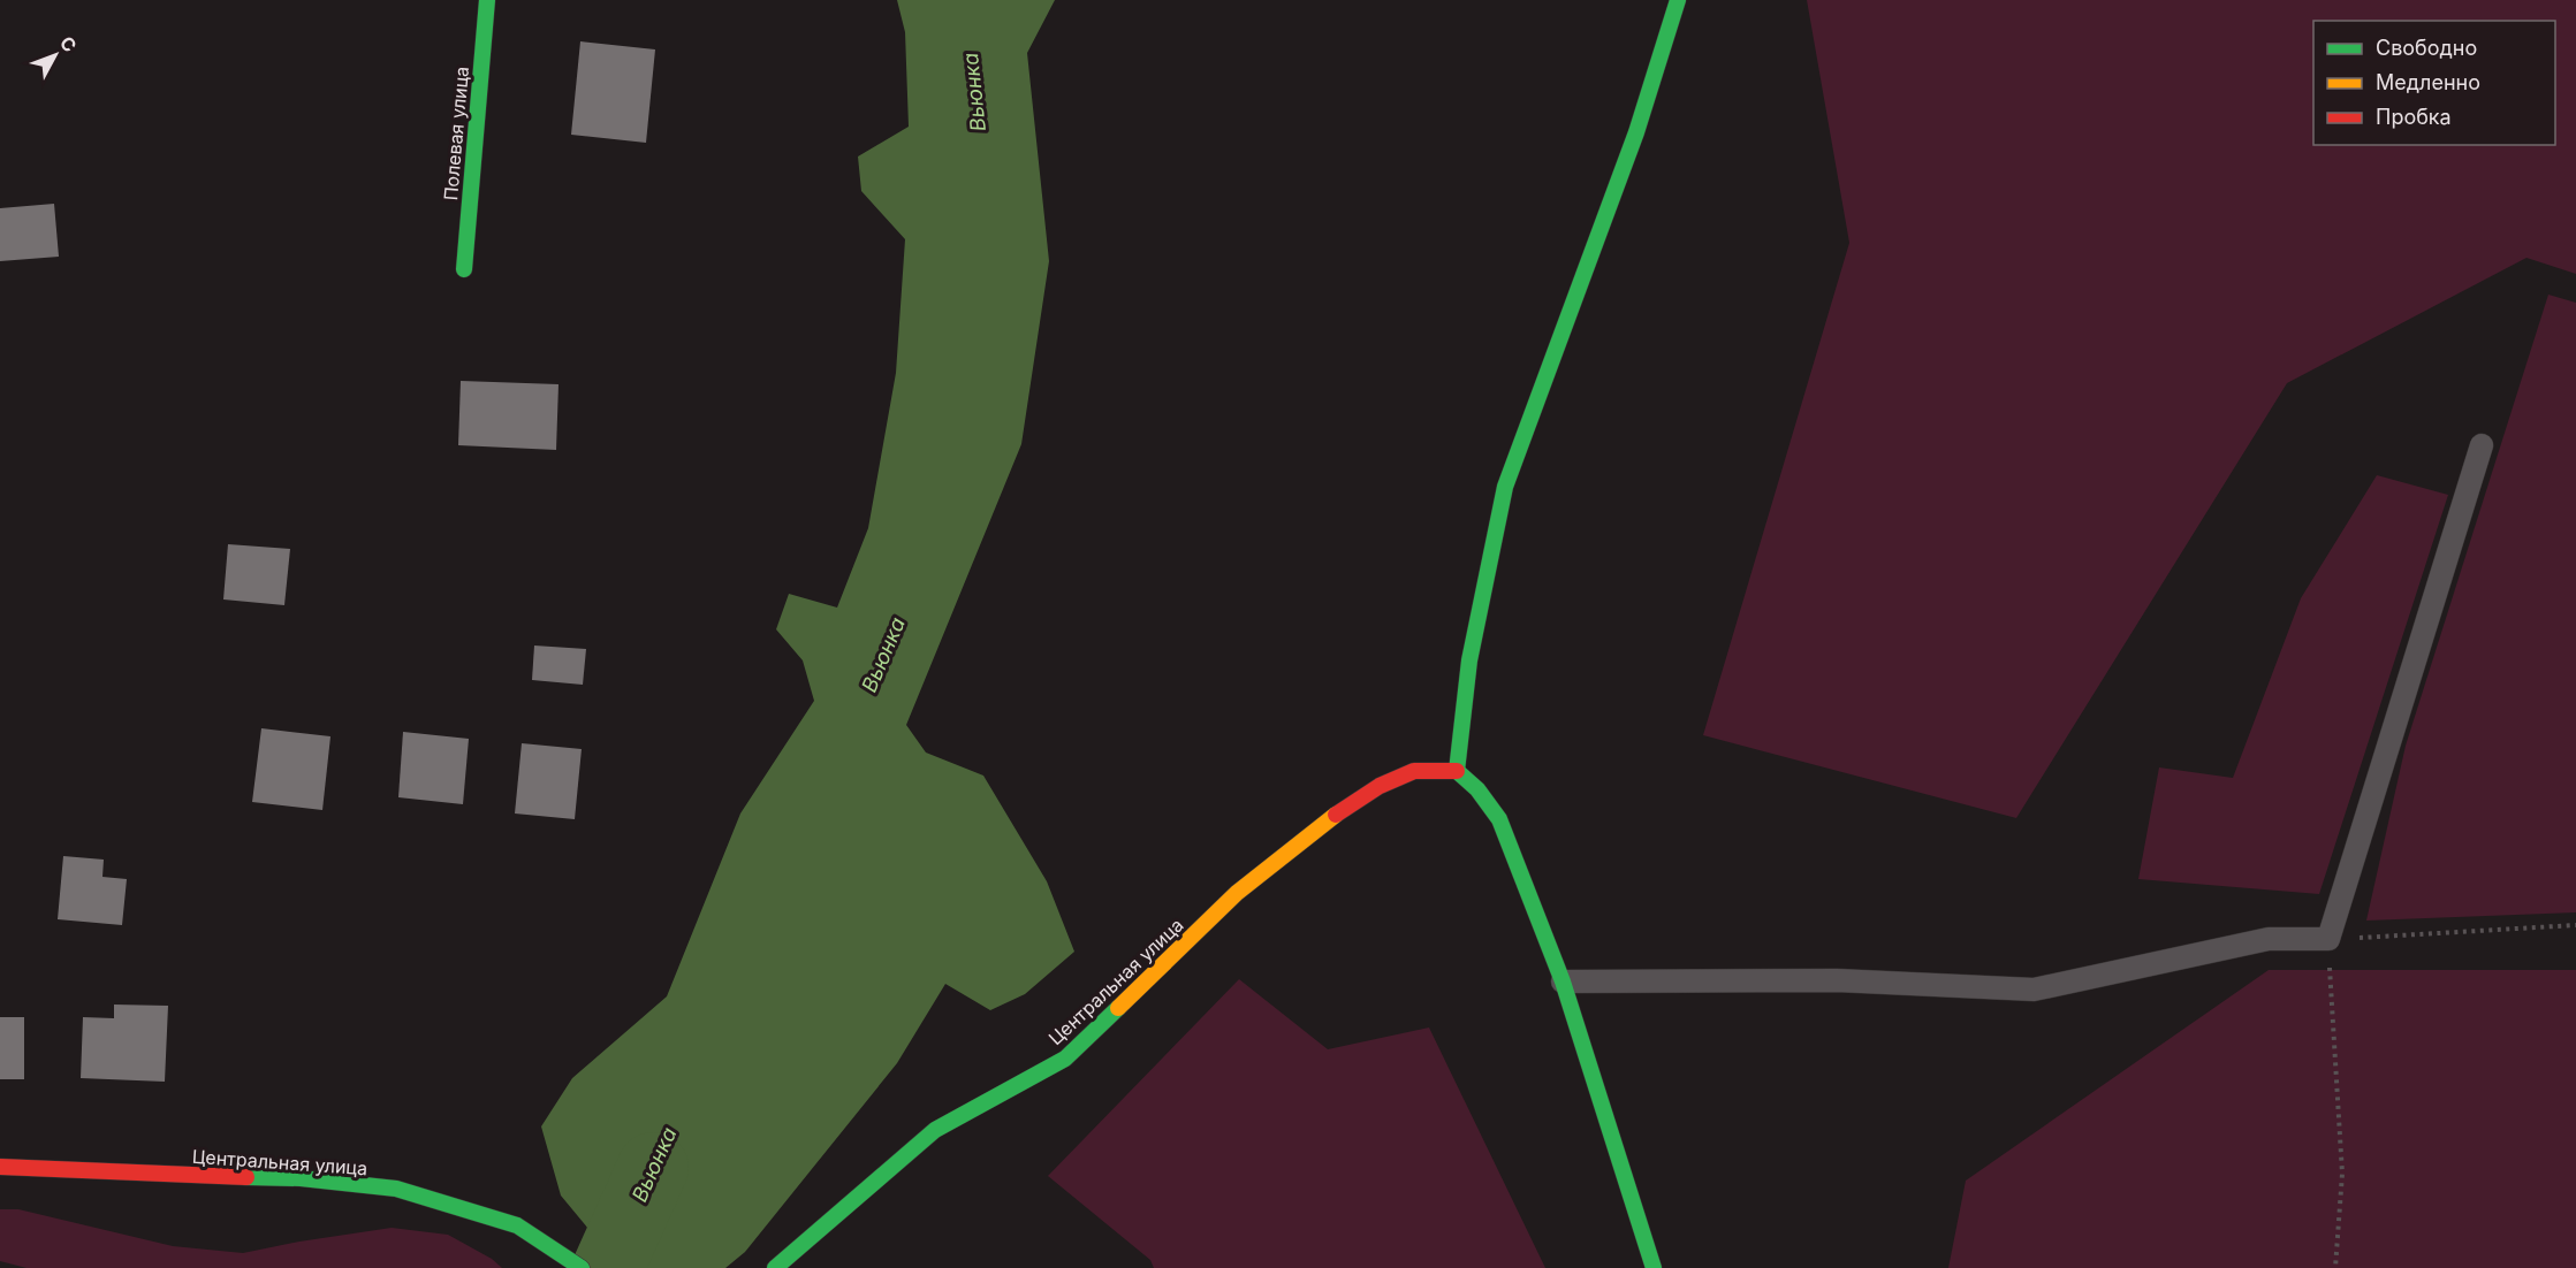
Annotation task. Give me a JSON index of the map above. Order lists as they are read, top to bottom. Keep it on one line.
{"streets":{"street":["Полевая улица","Центральная улица"]},"water":["Вьюнка"],"legend":["Свободно","Медленно","Пробка"],"north":"top right"}
